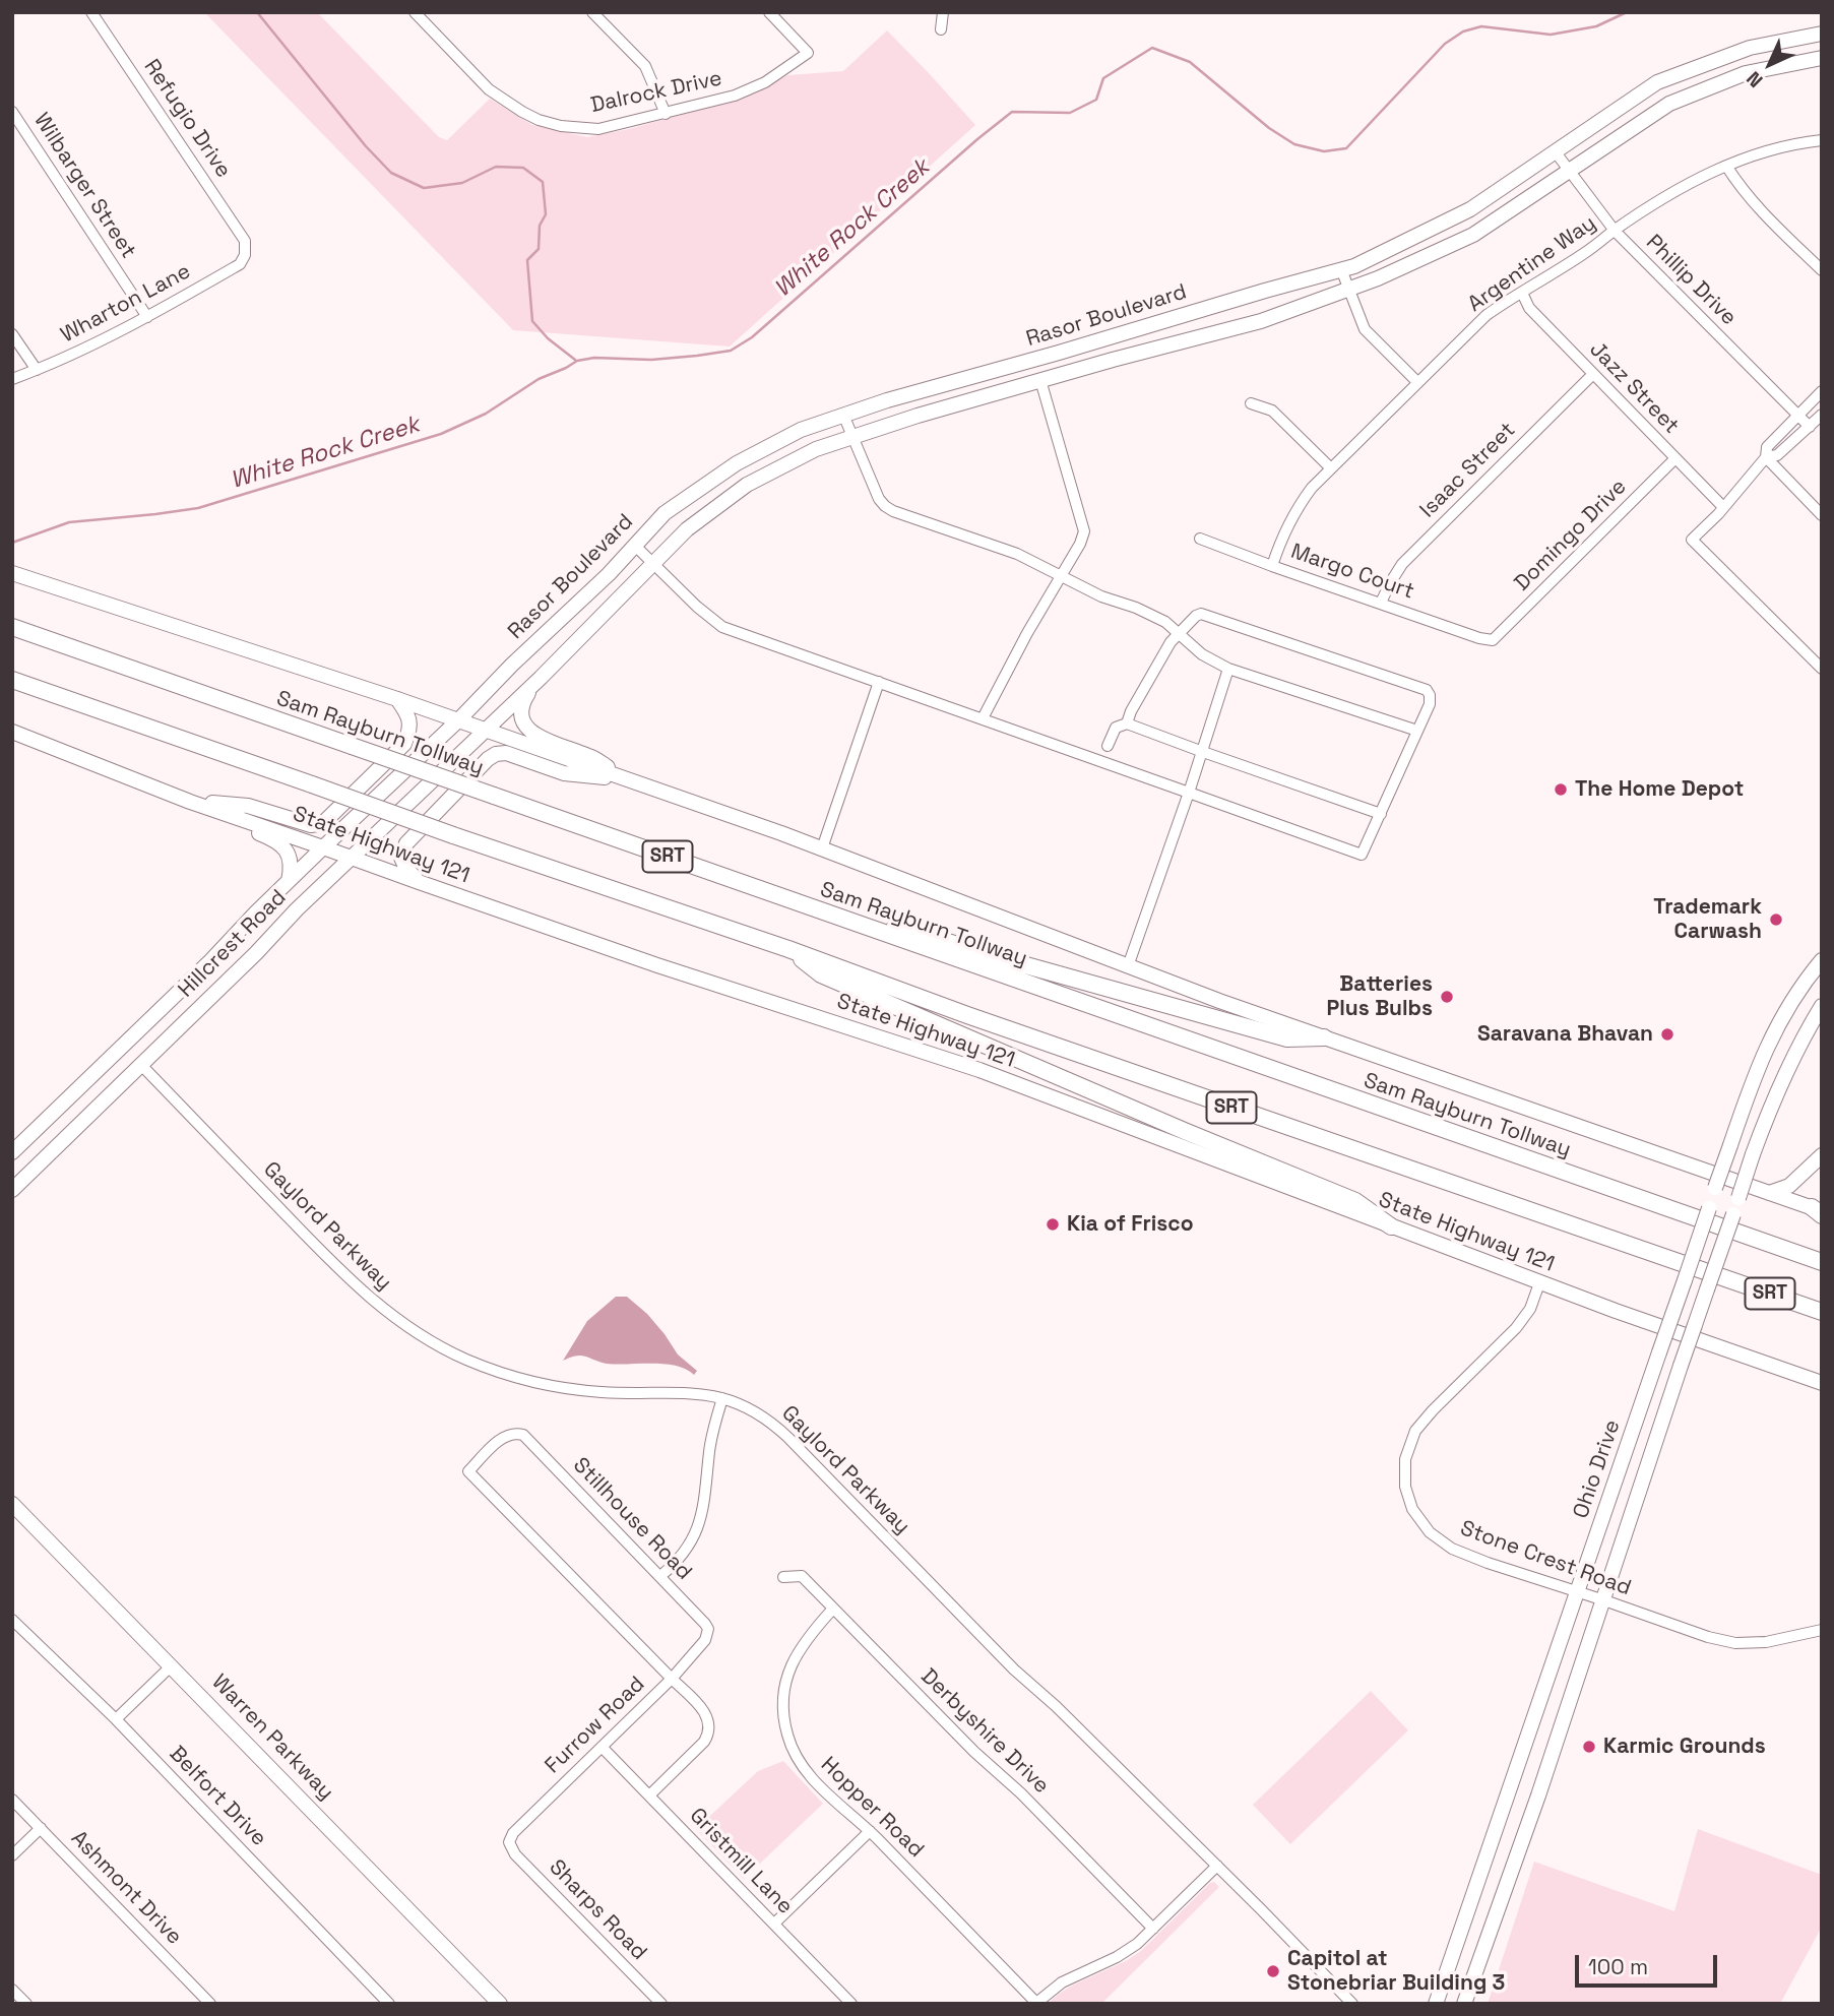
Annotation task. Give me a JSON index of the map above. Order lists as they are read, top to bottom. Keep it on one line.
{"streets":{"highway":["Sam Rayburn Tollway","SRT"],"main road":["Rasor Boulevard","State Highway 121","Hillcrest Road","Ohio Drive","Warren Parkway"],"street":["Dalrock Drive","Refugio Drive","Wilbarger Street","Argentine Way","Phillip Drive","Wharton Lane","Jazz Street","Isaac Street","Domingo Drive","Margo Court","Gaylord Parkway","Stillhouse Road","Stone Crest Road","Furrow Road","Derbyshire Drive","Belfort Drive","Hopper Road","Gristmill Lane","Ashmont Drive","Sharps Road"]},"crossings":[["Refugio Drive","Wharton Lane"],["Wilbarger Street","Wharton Lane"],["Argentine Way","Phillip Drive"],["Argentine Way","Jazz Street"],["Argentine Way","Margo Court"],["Phillip Drive","Rasor Boulevard"],["Rasor Boulevard","Hillcrest Road"],["Jazz Street","Isaac Street"],["Jazz Street","Domingo Drive"],["Isaac Street","Margo Court"],["Domingo Drive","Margo Court"],["State Highway 121","Hillcrest Road"],["State Highway 121","Stone Crest Road"],["Hillcrest Road","Gaylord Parkway"],["Ohio Drive","Stone Crest Road"],["Stillhouse Road","Furrow Road"],["Furrow Road","Gristmill Lane"],["Furrow Road","Sharps Road"],["Derbyshire Drive","Hopper Road"]],"water":["White Rock Creek"],"places":["The Home Depot","Trademark Carwash","Batteries Plus Bulbs","Saravana Bhavan","Kia of Frisco","Karmic Grounds","Capitol at Stonebriar Building 3"],"scale_bar":"100 m","north":"bottom left"}
